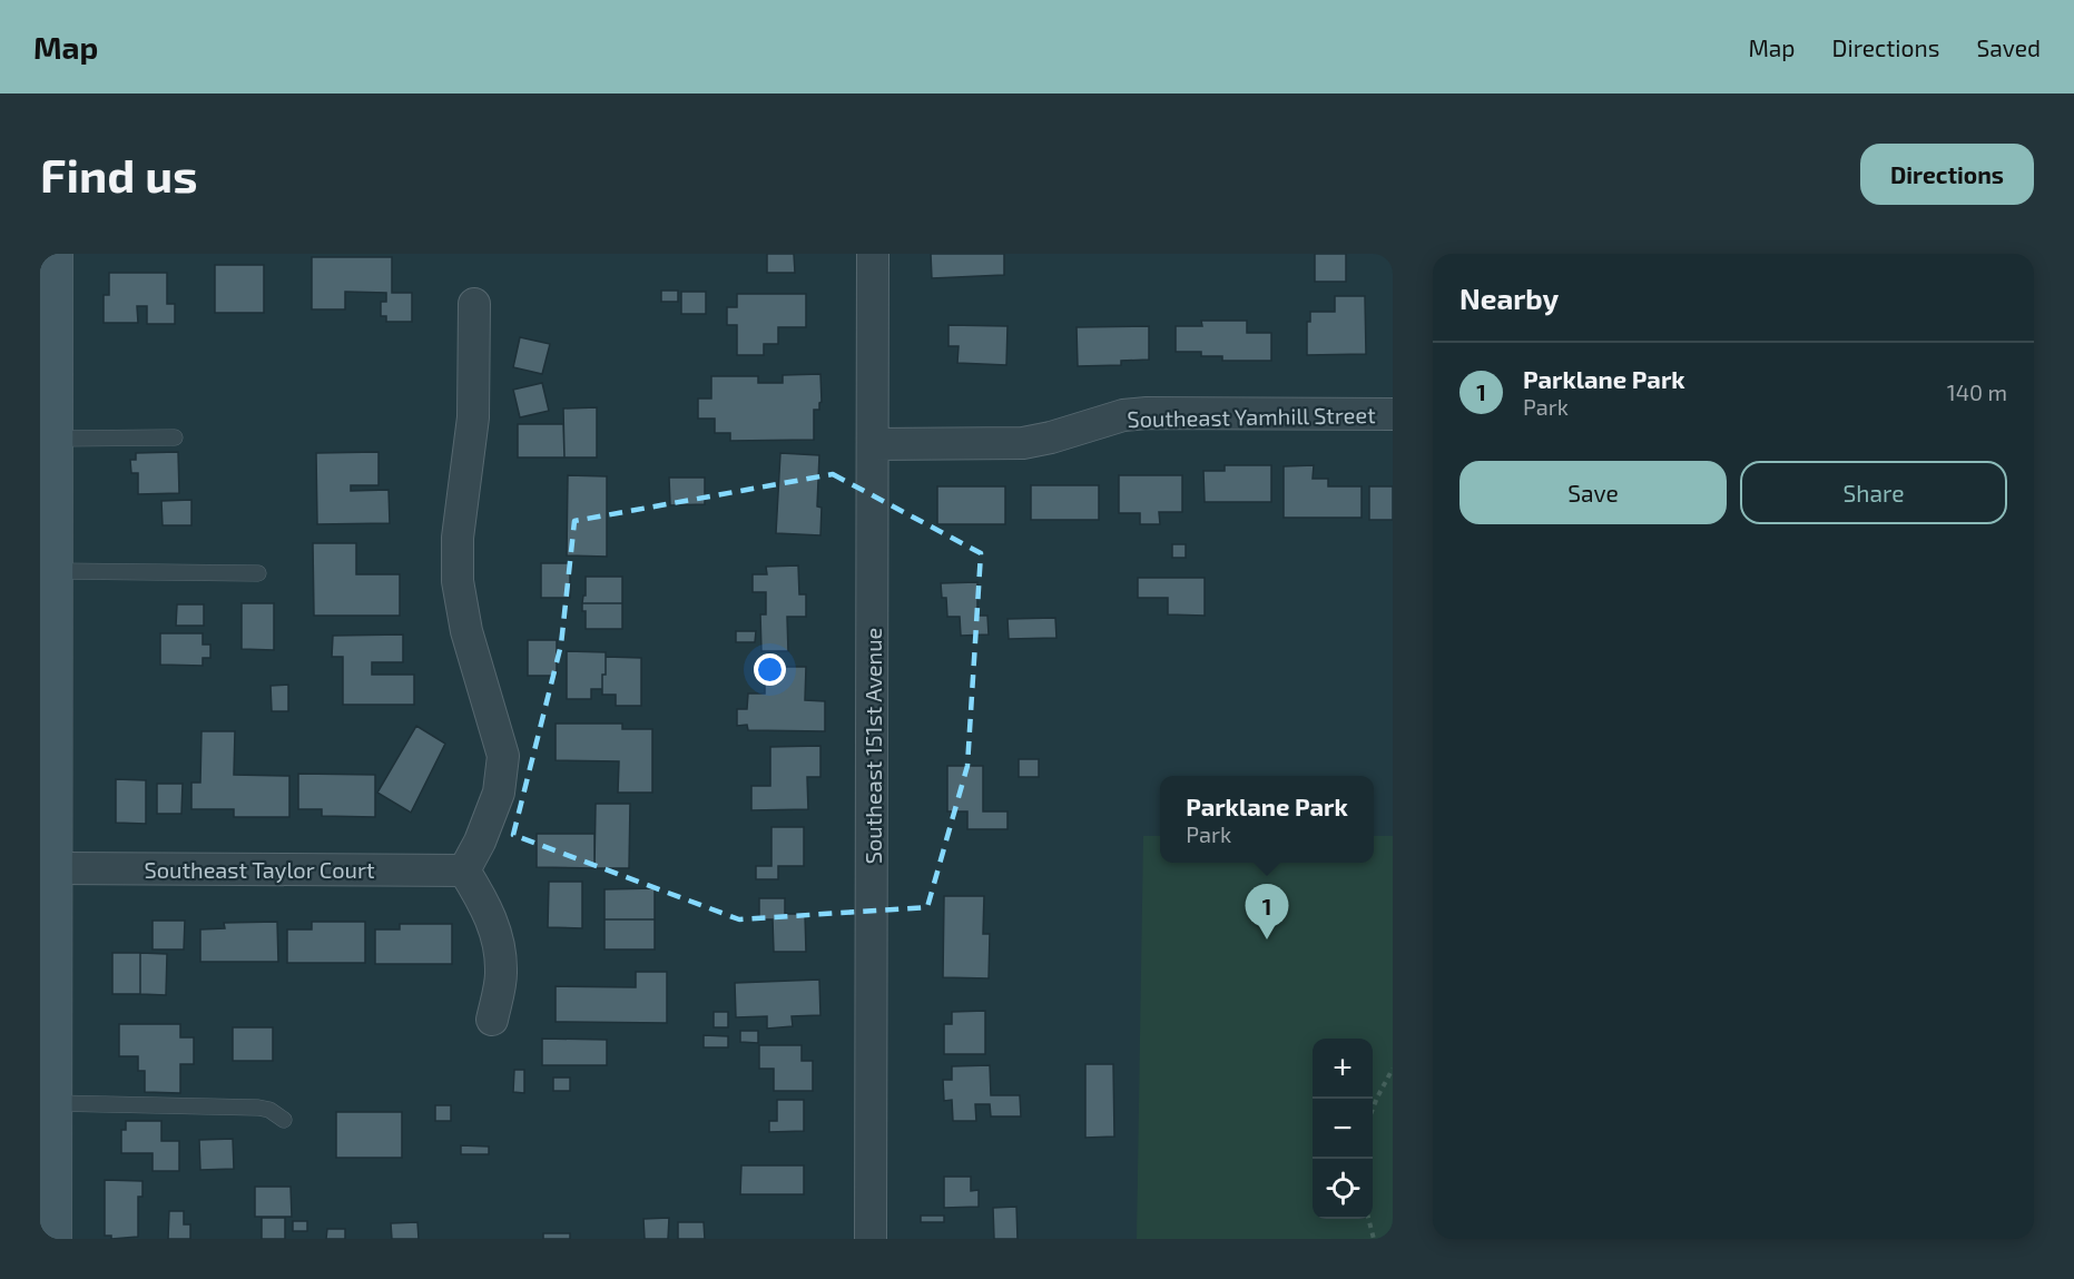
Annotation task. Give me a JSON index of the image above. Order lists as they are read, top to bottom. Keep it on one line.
{"streets":{"street":["Southeast Yamhill Street","Southeast 151st Avenue","Southeast Taylor Court"]},"crossings":[["Southeast Yamhill Street","Southeast 151st Avenue"]],"page":{"header":"Map","nav":["Map","Directions","Saved"],"buttons":["Directions",["Save","Share"]],"title":"Find us","heading":"Nearby","list":[{"mark":"1","name":"Parklane Park","note":"Park","value":"140 m"}],"popup":["Parklane Park","Park"],"pins":"1","map_buttons":["+","−"]}}
